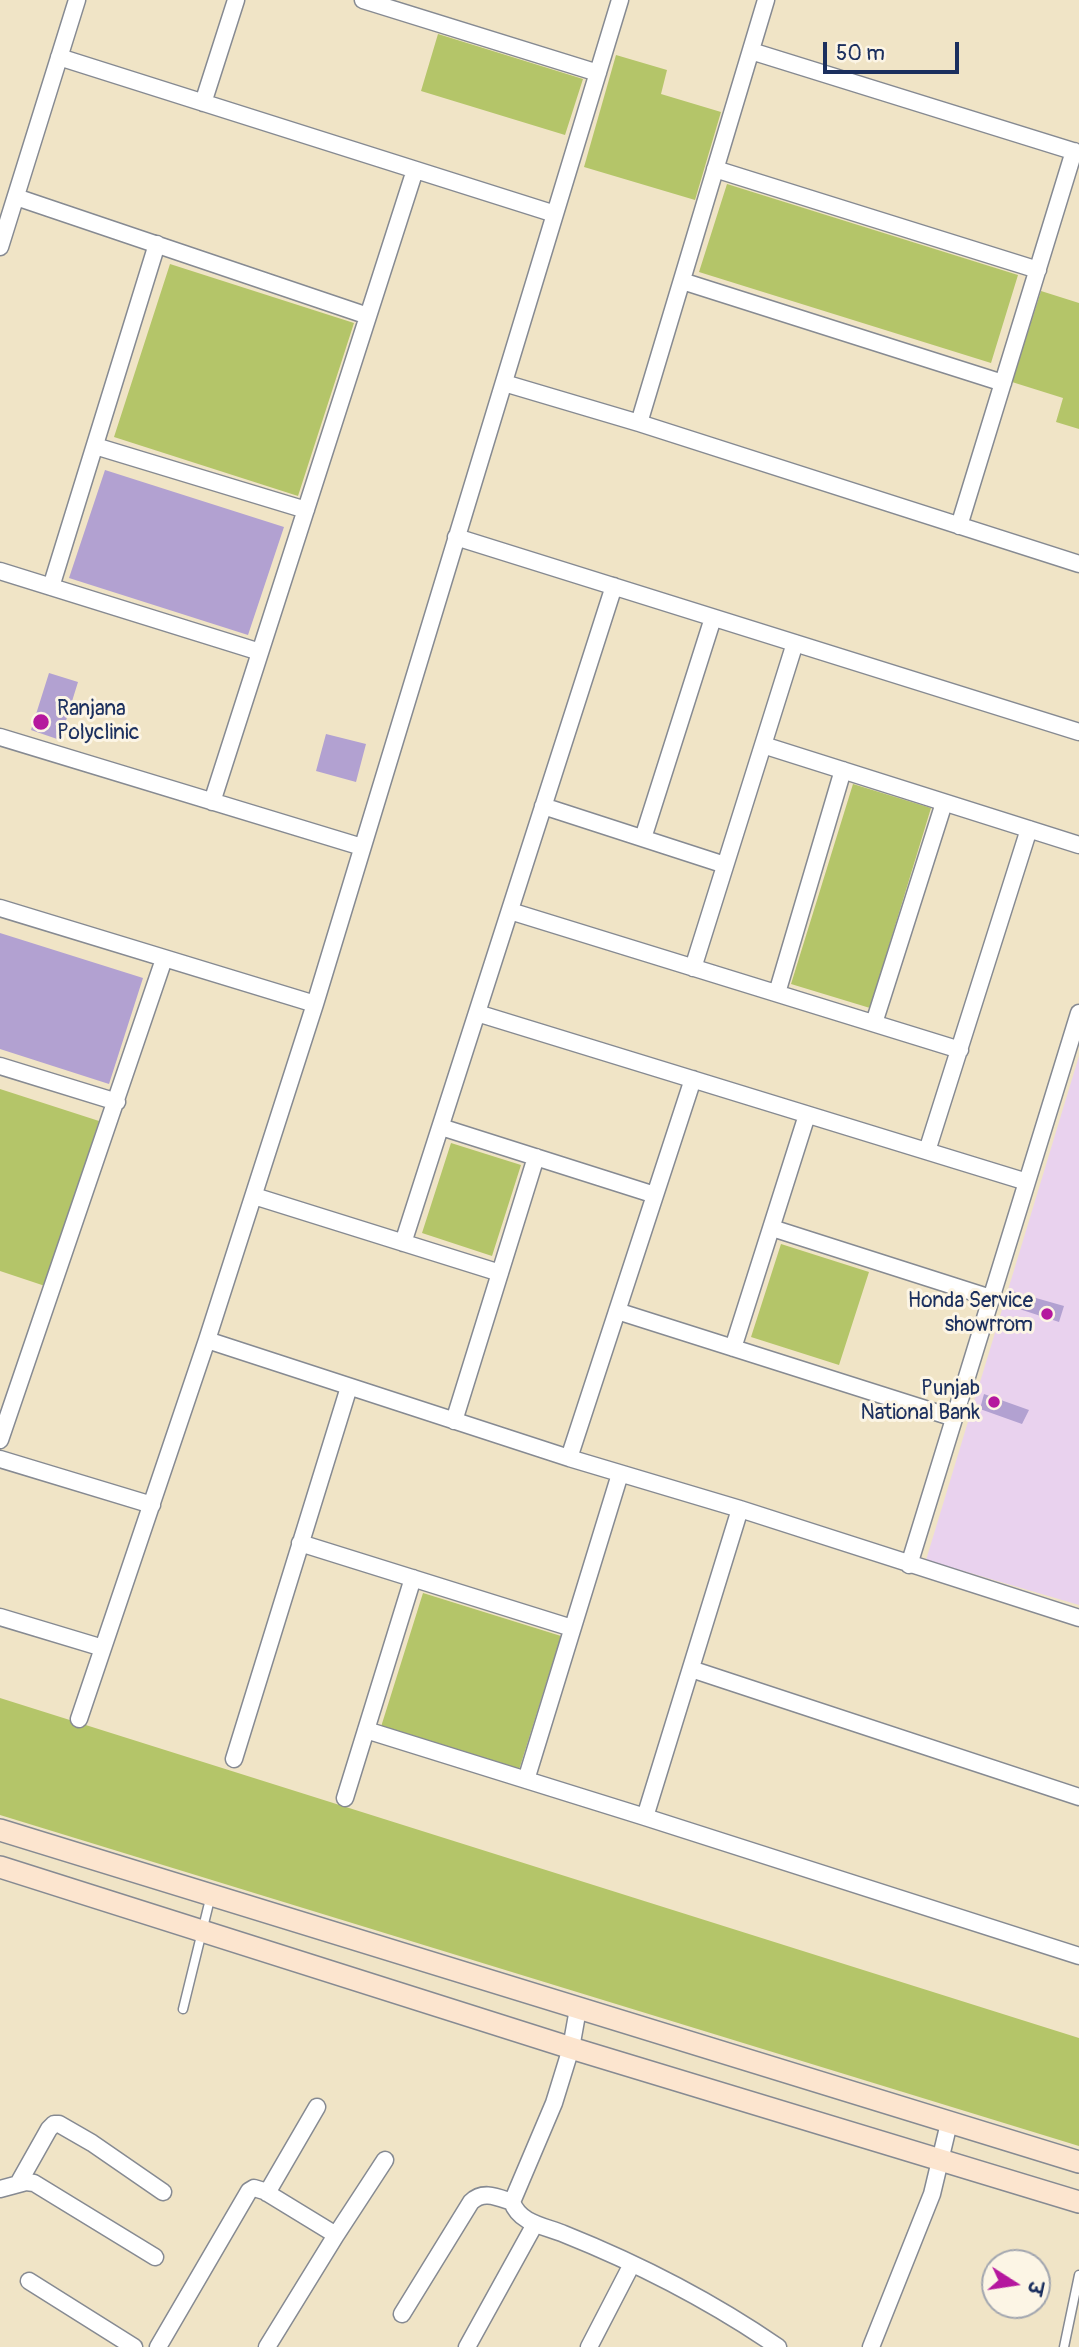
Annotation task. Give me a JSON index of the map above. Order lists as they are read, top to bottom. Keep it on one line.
{"places":["Ranjana Polyclinic","Honda Service showrrom","Punjab National Bank"],"scale_bar":"50 m","north":"right"}
